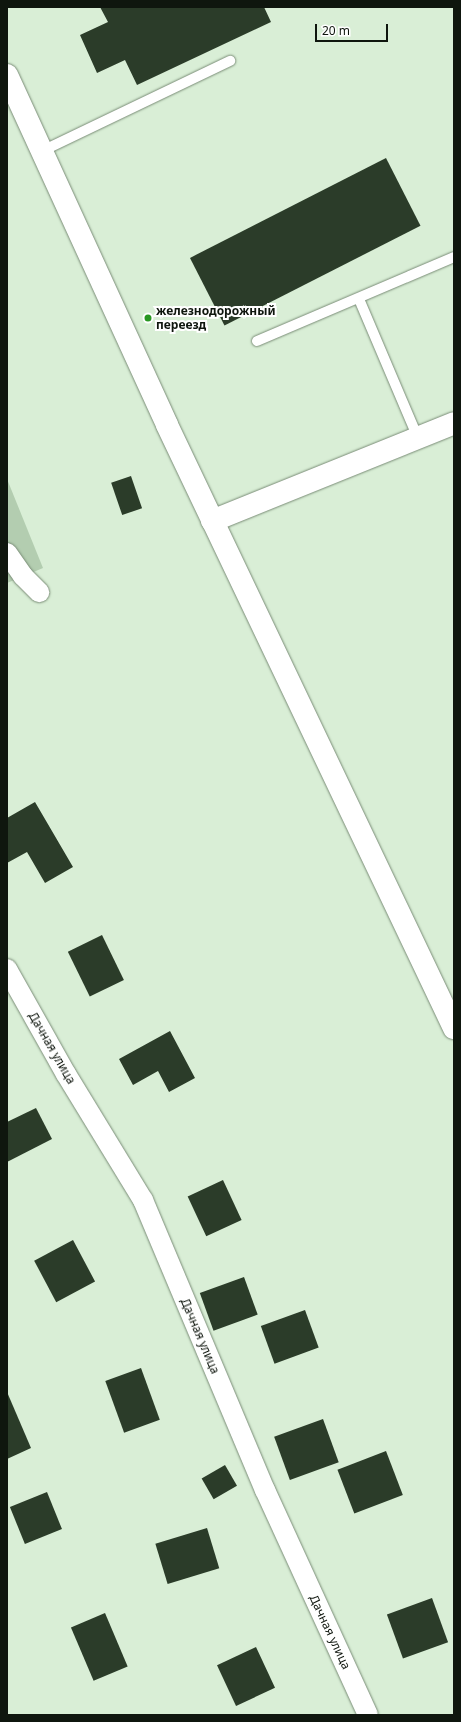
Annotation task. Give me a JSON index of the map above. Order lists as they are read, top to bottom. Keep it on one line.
{"streets":{"street":["Дачная улица"]},"places":["железнодорожный переезд"],"scale_bar":"20 m"}
